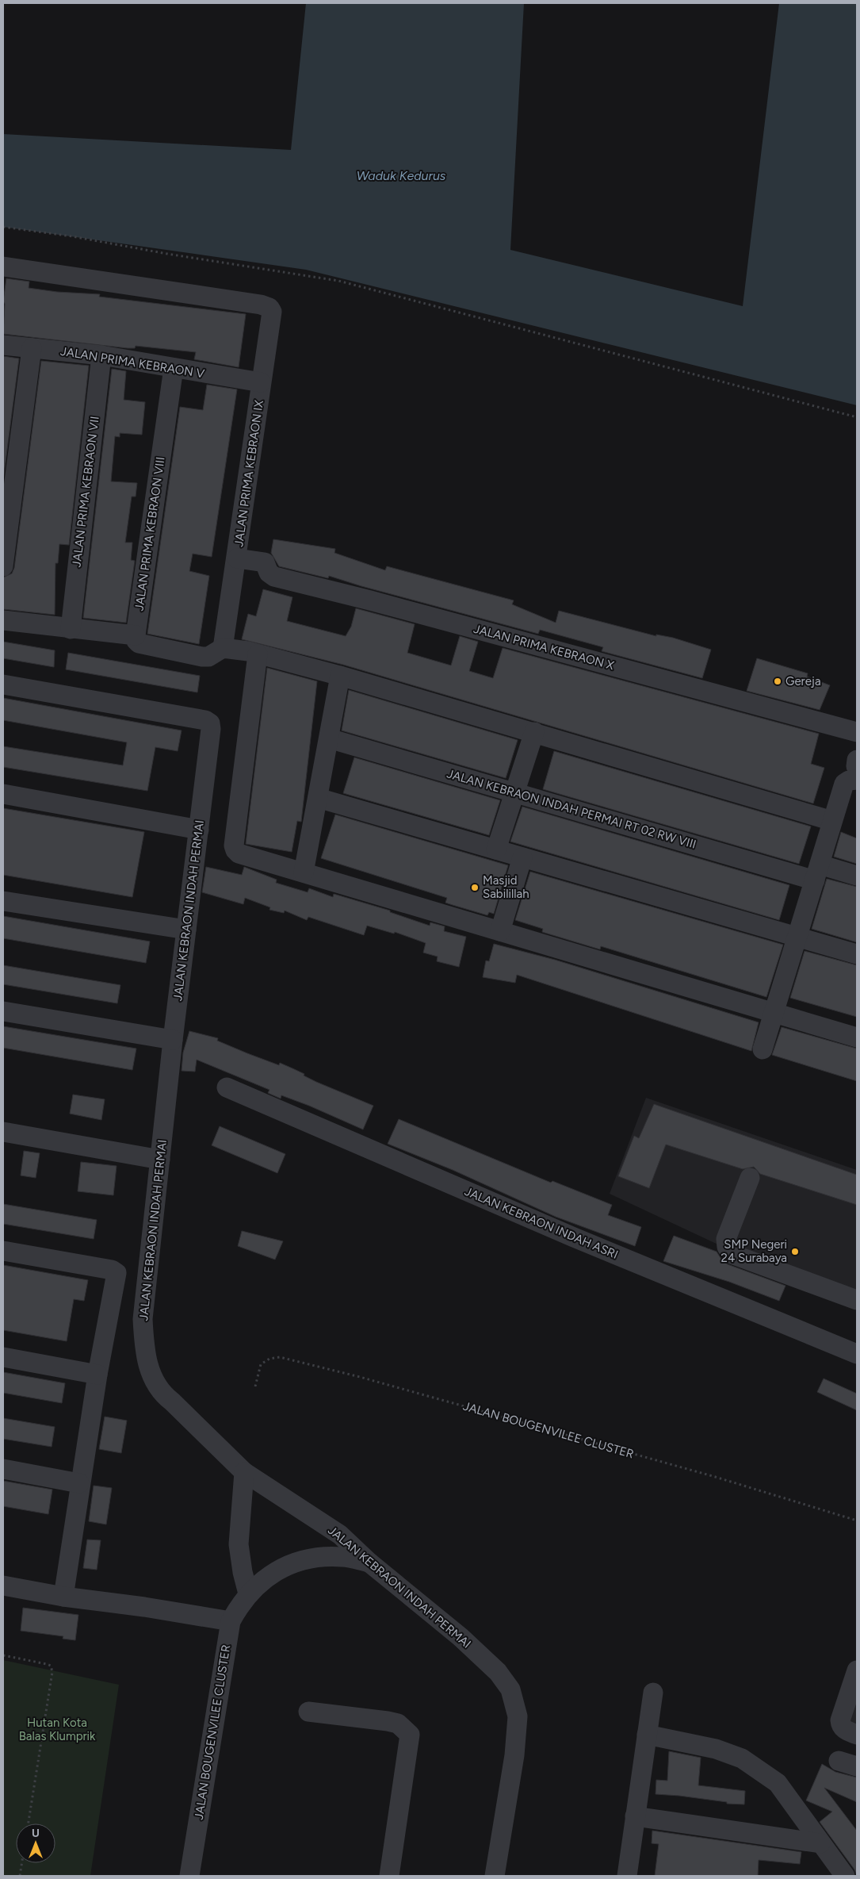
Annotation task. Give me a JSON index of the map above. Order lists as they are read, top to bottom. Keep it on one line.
{"streets":{"street":["JALAN PRIMA KEBRAON V","JALAN PRIMA KEBRAON IX","JALAN PRIMA KEBRAON VII","JALAN PRIMA KEBRAON VIII","JALAN PRIMA KEBRAON X","JALAN KEBRAON INDAH PERMAI RT 02 RW VIII","JALAN KEBRAON INDAH PERMAI","JALAN KEBRAON INDAH ASRI","JALAN BOUGENVILEE CLUSTER"]},"crossings":[["JALAN PRIMA KEBRAON V","JALAN PRIMA KEBRAON IX"],["JALAN PRIMA KEBRAON V","JALAN PRIMA KEBRAON VII"],["JALAN PRIMA KEBRAON V","JALAN PRIMA KEBRAON VIII"],["JALAN PRIMA KEBRAON IX","JALAN PRIMA KEBRAON X"],["JALAN KEBRAON INDAH PERMAI","JALAN BOUGENVILEE CLUSTER"]],"water":["Waduk Kedurus"],"parks":["Hutan Kota Balas Klumprik"],"places":["Gereja","Masjid Sabilillah","SMP Negeri 24 Surabaya"],"north":"top"}
